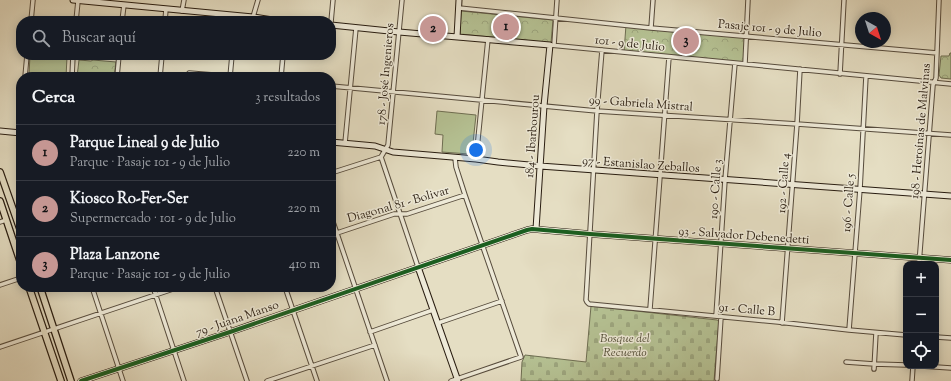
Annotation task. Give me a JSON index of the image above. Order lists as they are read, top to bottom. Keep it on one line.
{"streets":{"street":["Pasaje 101 - 9 de Julio","101 - 9 de Julio","178 - José Ingenieros","99 - Gabriela Mistral","198 - Heroínas de Malvinas","184 - Ibarbourou","97 - Estanislao Zeballos","192 - Calle 4","190 - Calle 3","196 - Calle 5","Diagonal 81 - Bolivar","93 - Salvador Debenedetti","91 - Calle B","79 - Juana Manso"]},"crossings":[["Pasaje 101 - 9 de Julio","198 - Heroínas de Malvinas"],["Pasaje 101 - 9 de Julio","184 - Ibarbourou"],["101 - 9 de Julio","178 - José Ingenieros"],["101 - 9 de Julio","198 - Heroínas de Malvinas"],["101 - 9 de Julio","184 - Ibarbourou"],["101 - 9 de Julio","192 - Calle 4"],["101 - 9 de Julio","190 - Calle 3"],["101 - 9 de Julio","196 - Calle 5"],["178 - José Ingenieros","99 - Gabriela Mistral"],["178 - José Ingenieros","97 - Estanislao Zeballos"],["99 - Gabriela Mistral","198 - Heroínas de Malvinas"],["99 - Gabriela Mistral","184 - Ibarbourou"],["99 - Gabriela Mistral","192 - Calle 4"],["99 - Gabriela Mistral","190 - Calle 3"],["99 - Gabriela Mistral","196 - Calle 5"],["198 - Heroínas de Malvinas","97 - Estanislao Zeballos"],["198 - Heroínas de Malvinas","93 - Salvador Debenedetti"],["184 - Ibarbourou","97 - Estanislao Zeballos"],["184 - Ibarbourou","93 - Salvador Debenedetti"],["184 - Ibarbourou","79 - Juana Manso"],["97 - Estanislao Zeballos","192 - Calle 4"],["97 - Estanislao Zeballos","190 - Calle 3"],["97 - Estanislao Zeballos","196 - Calle 5"],["192 - Calle 4","93 - Salvador Debenedetti"],["192 - Calle 4","91 - Calle B"],["190 - Calle 3","93 - Salvador Debenedetti"],["190 - Calle 3","91 - Calle B"],["196 - Calle 5","93 - Salvador Debenedetti"],["196 - Calle 5","91 - Calle B"],["93 - Salvador Debenedetti","91 - Calle B"],["93 - Salvador Debenedetti","79 - Juana Manso"]],"parks":["Bosque del Recuerdo"],"north":"bottom right","page":{"pins":["1","2","3"],"search":"Buscar aquí","heading":["Cerca","3 resultados"],"list":[{"mark":"1","name":"Parque Lineal 9 de Julio","note":"Parque · Pasaje 101 - 9 de Julio","value":"220 m"},{"mark":"2","name":"Kiosco Ro-Fer-Ser","note":"Supermercado · 101 - 9 de Julio","value":"220 m"},{"mark":"3","name":"Plaza Lanzone","note":"Parque · Pasaje 101 - 9 de Julio","value":"410 m"}],"map_buttons":["+","−"]}}
